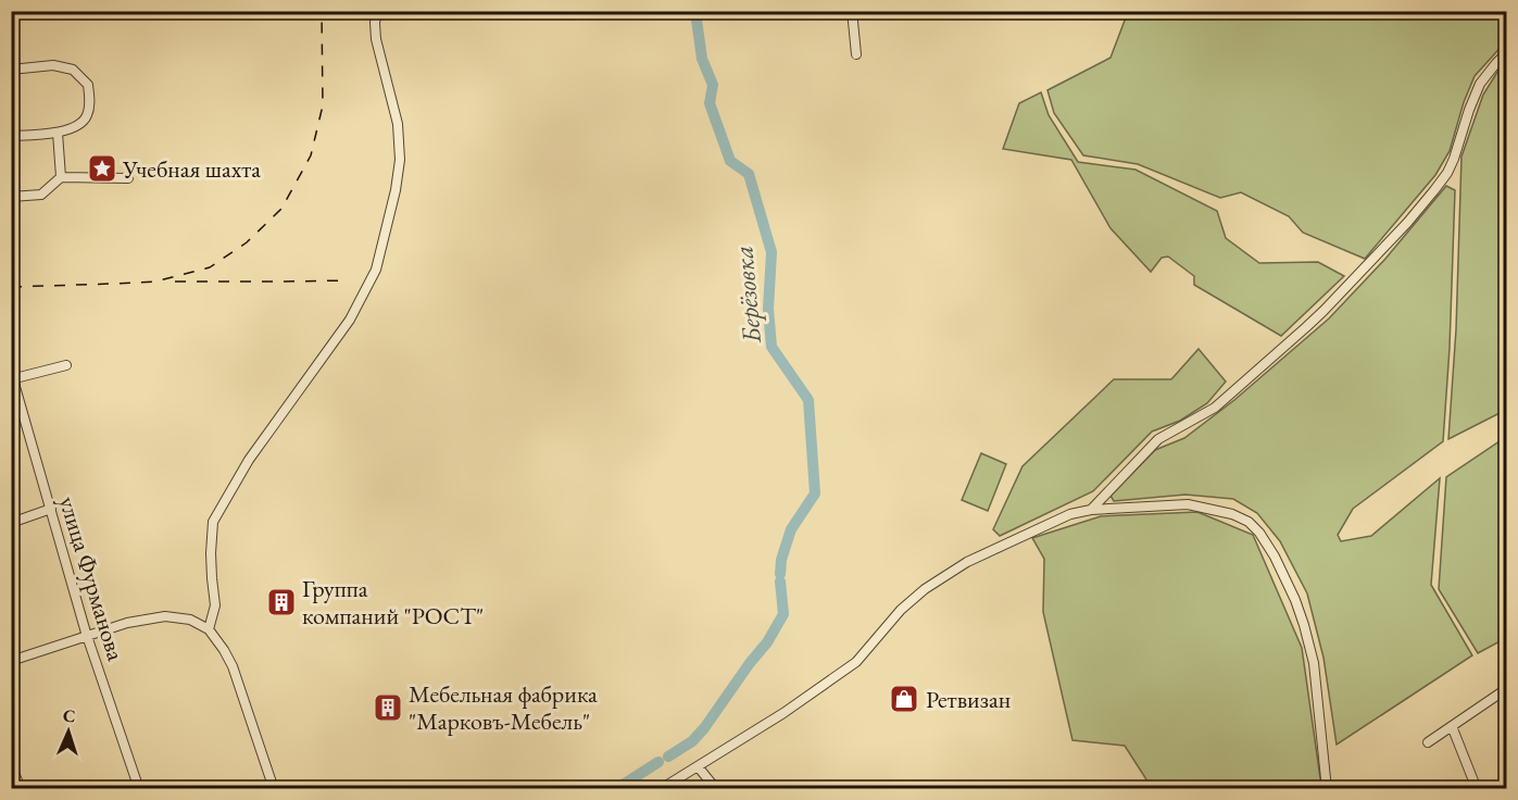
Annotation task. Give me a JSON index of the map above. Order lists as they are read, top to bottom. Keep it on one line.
{"streets":{"street":["улица Фурманова"]},"water":["Берёзовка"],"places":{"place":["Учебная шахта"],"building":["Группа компаний \"РОСТ\"","Мебельная фабрика \"Марковъ-Мебель\""],"shop":["Ретвизан"]},"north":"top"}
